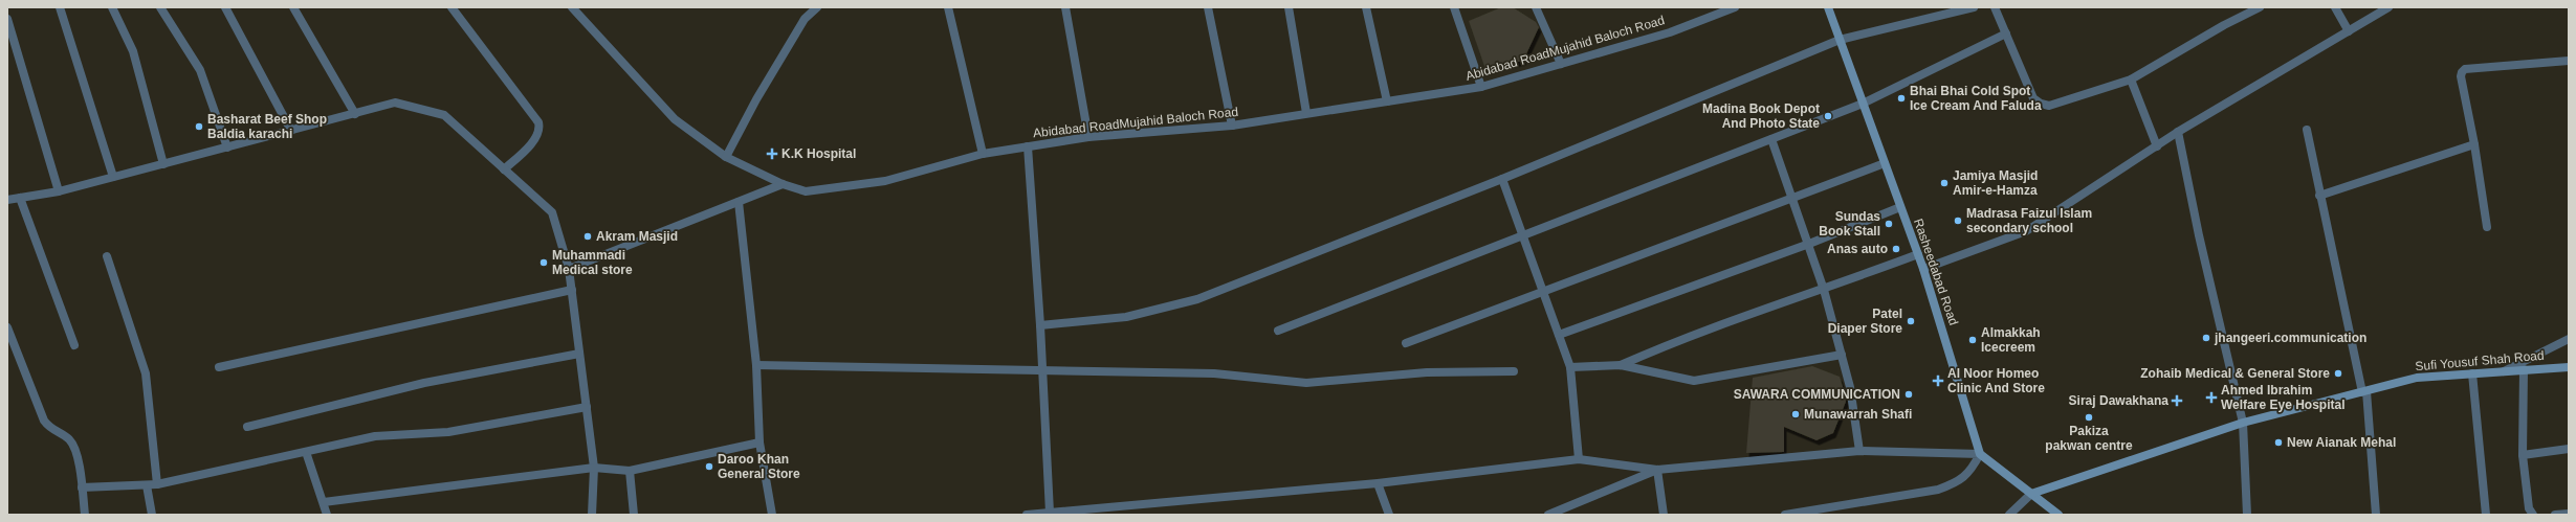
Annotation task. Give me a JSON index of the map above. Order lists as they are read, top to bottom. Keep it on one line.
{"streets":{"main road":["Rasheedabad Road","Sufi Yousuf Shah Road"],"street":["Abidabad RoadMujahid Baloch Road"]},"places":{"other":["Bhai Bhai Cold Spot Ice Cream And Faluda","Madina Book Depot And Photo State","Basharat Beef Shop Baldia karachi","Jamiya Masjid Amir-e-Hamza","Madrasa Faizul Islam secondary school","Sundas Book Stall","Akram Masjid","Anas auto","Muhammadi Medical store","Patel Diaper Store","jhangeeri.communication","Almakkah Icecreem","Zohaib Medical & General Store","SAWARA COMMUNICATION","Munawarrah Shafi","Pakiza pakwan centre","New Aianak Mehal","Daroo Khan General Store"],"health":["K.K Hospital","Al Noor Homeo Clinic And Store","Ahmed Ibrahim Welfare Eye Hospital","Siraj Dawakhana"]}}
